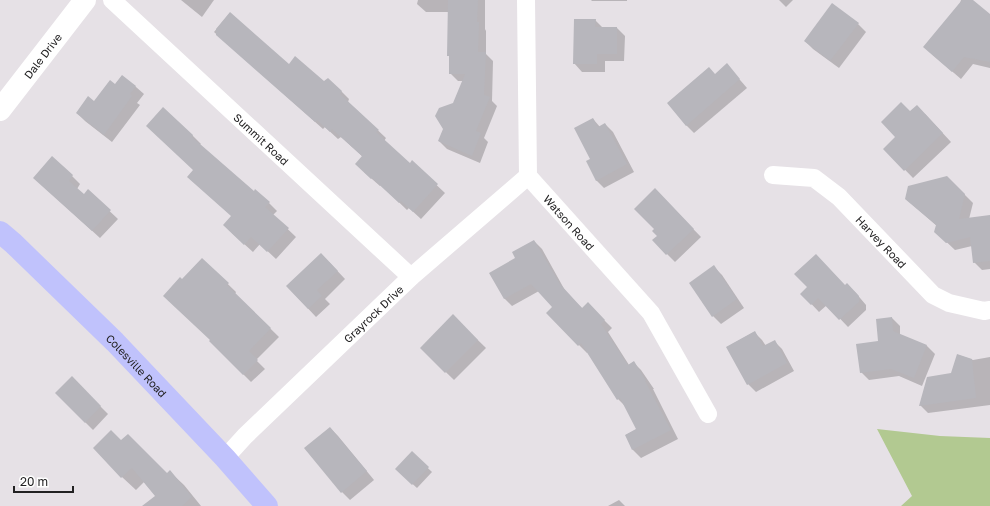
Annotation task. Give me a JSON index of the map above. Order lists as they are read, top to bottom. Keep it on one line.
{"streets":{"highway":["Colesville Road"],"street":["Dale Drive","Summit Road","Watson Road","Harvey Road","Grayrock Drive"]},"crossings":[["Summit Road","Grayrock Drive"],["Watson Road","Grayrock Drive"],["Grayrock Drive","Colesville Road"]],"scale_bar":"20 m"}
